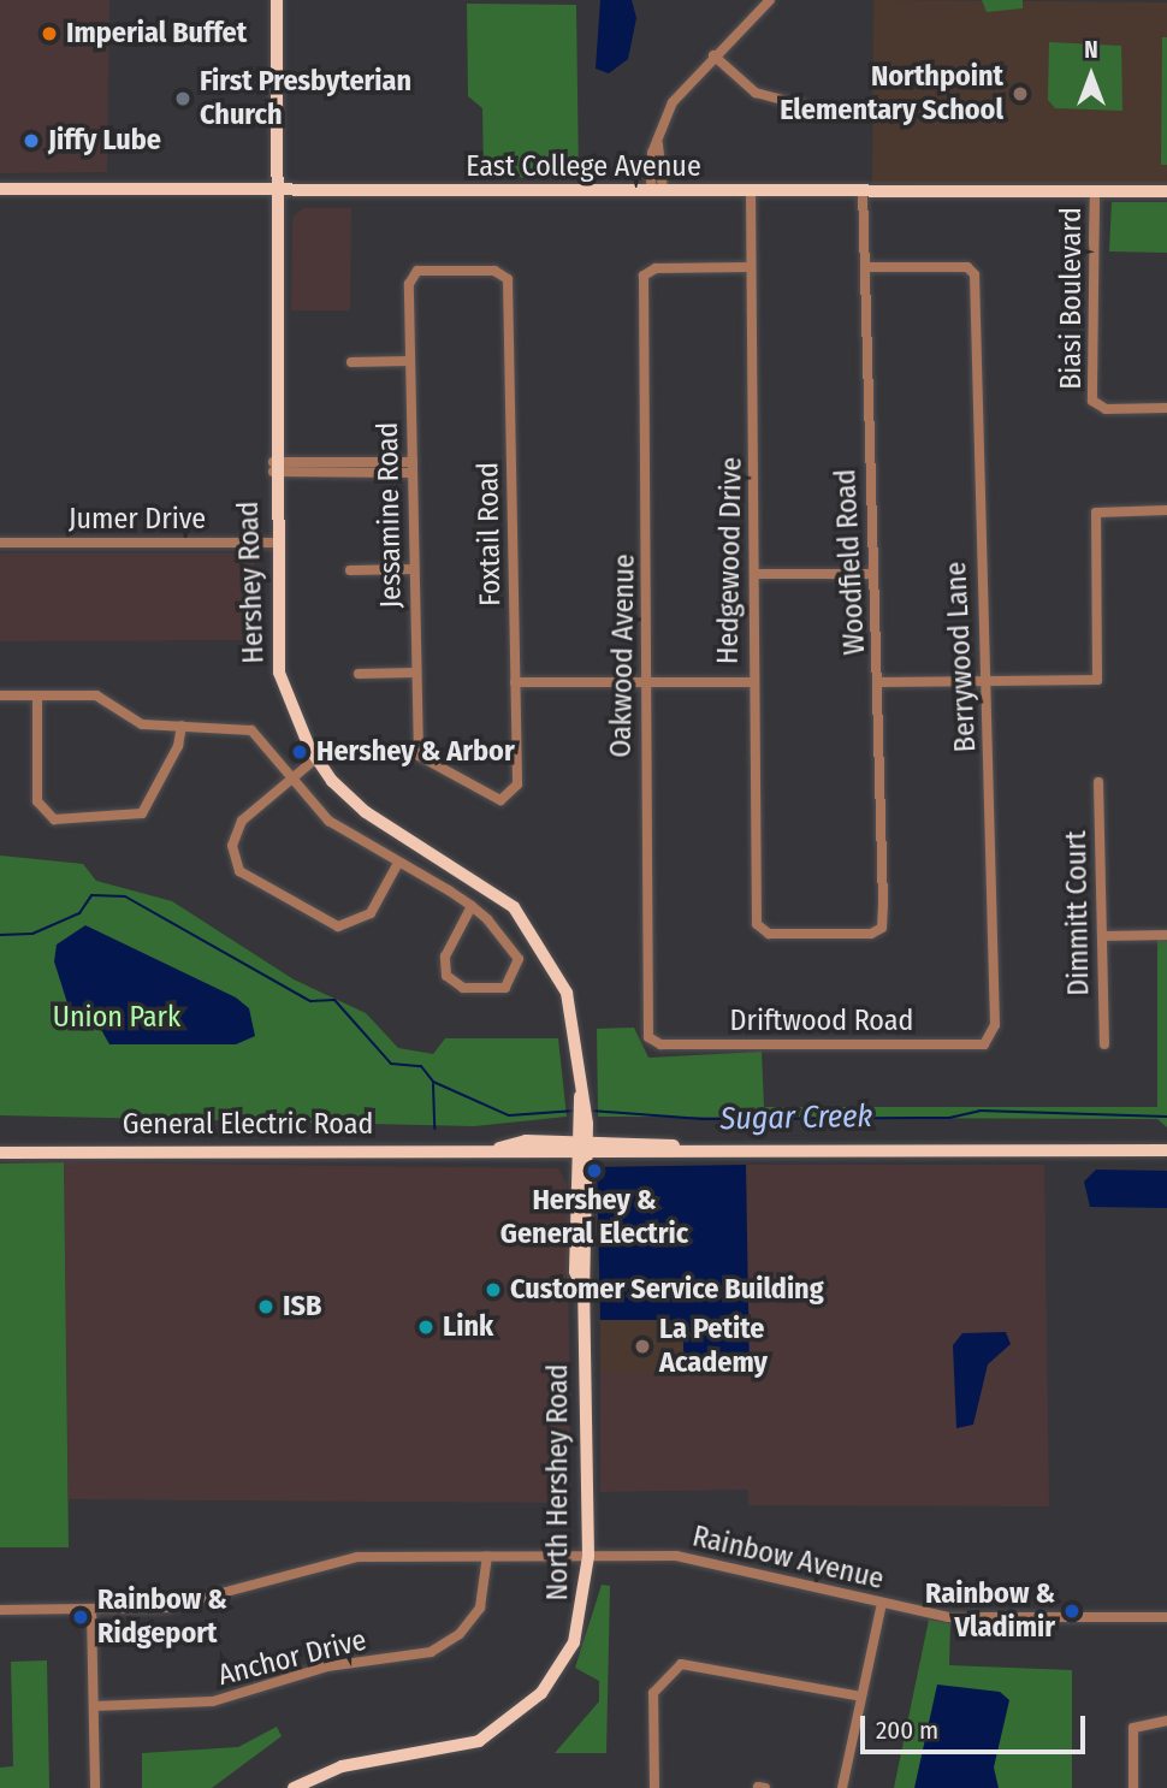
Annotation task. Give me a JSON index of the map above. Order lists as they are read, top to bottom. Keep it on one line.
{"streets":{"main road":["East College Avenue","Hershey Road","General Electric Road","North Hershey Road"],"street":["Biasi Boulevard","Jessamine Road","Jumer Drive","Foxtail Road","Hedgewood Drive","Woodfield Road","Oakwood Avenue","Berrywood Lane","Dimmitt Court","Driftwood Road","Rainbow Avenue","Anchor Drive"]},"crossings":[["East College Avenue","Biasi Boulevard"],["East College Avenue","Hedgewood Drive"],["East College Avenue","Woodfield Road"],["East College Avenue","Hershey Road"],["Jessamine Road","Foxtail Road"],["Jumer Drive","Hershey Road"],["Hedgewood Drive","Woodfield Road"],["Hedgewood Drive","Oakwood Avenue"],["Woodfield Road","Berrywood Lane"],["Hershey Road","General Electric Road"],["Hershey Road","North Hershey Road"],["Oakwood Avenue","Driftwood Road"],["Berrywood Lane","Driftwood Road"],["General Electric Road","North Hershey Road"],["North Hershey Road","Rainbow Avenue"],["Rainbow Avenue","Anchor Drive"]],"water":["Sugar Creek"],"parks":["Union Park"],"places":["Imperial Buffet","Northpoint Elementary School","First Presbyterian Church","Jiffy Lube","Hershey & Arbor","Hershey & General Electric","Customer Service Building","ISB","Link","La Petite Academy","Rainbow & Vladimir","Rainbow & Ridgeport"],"scale_bar":"200 m","north":"top"}
